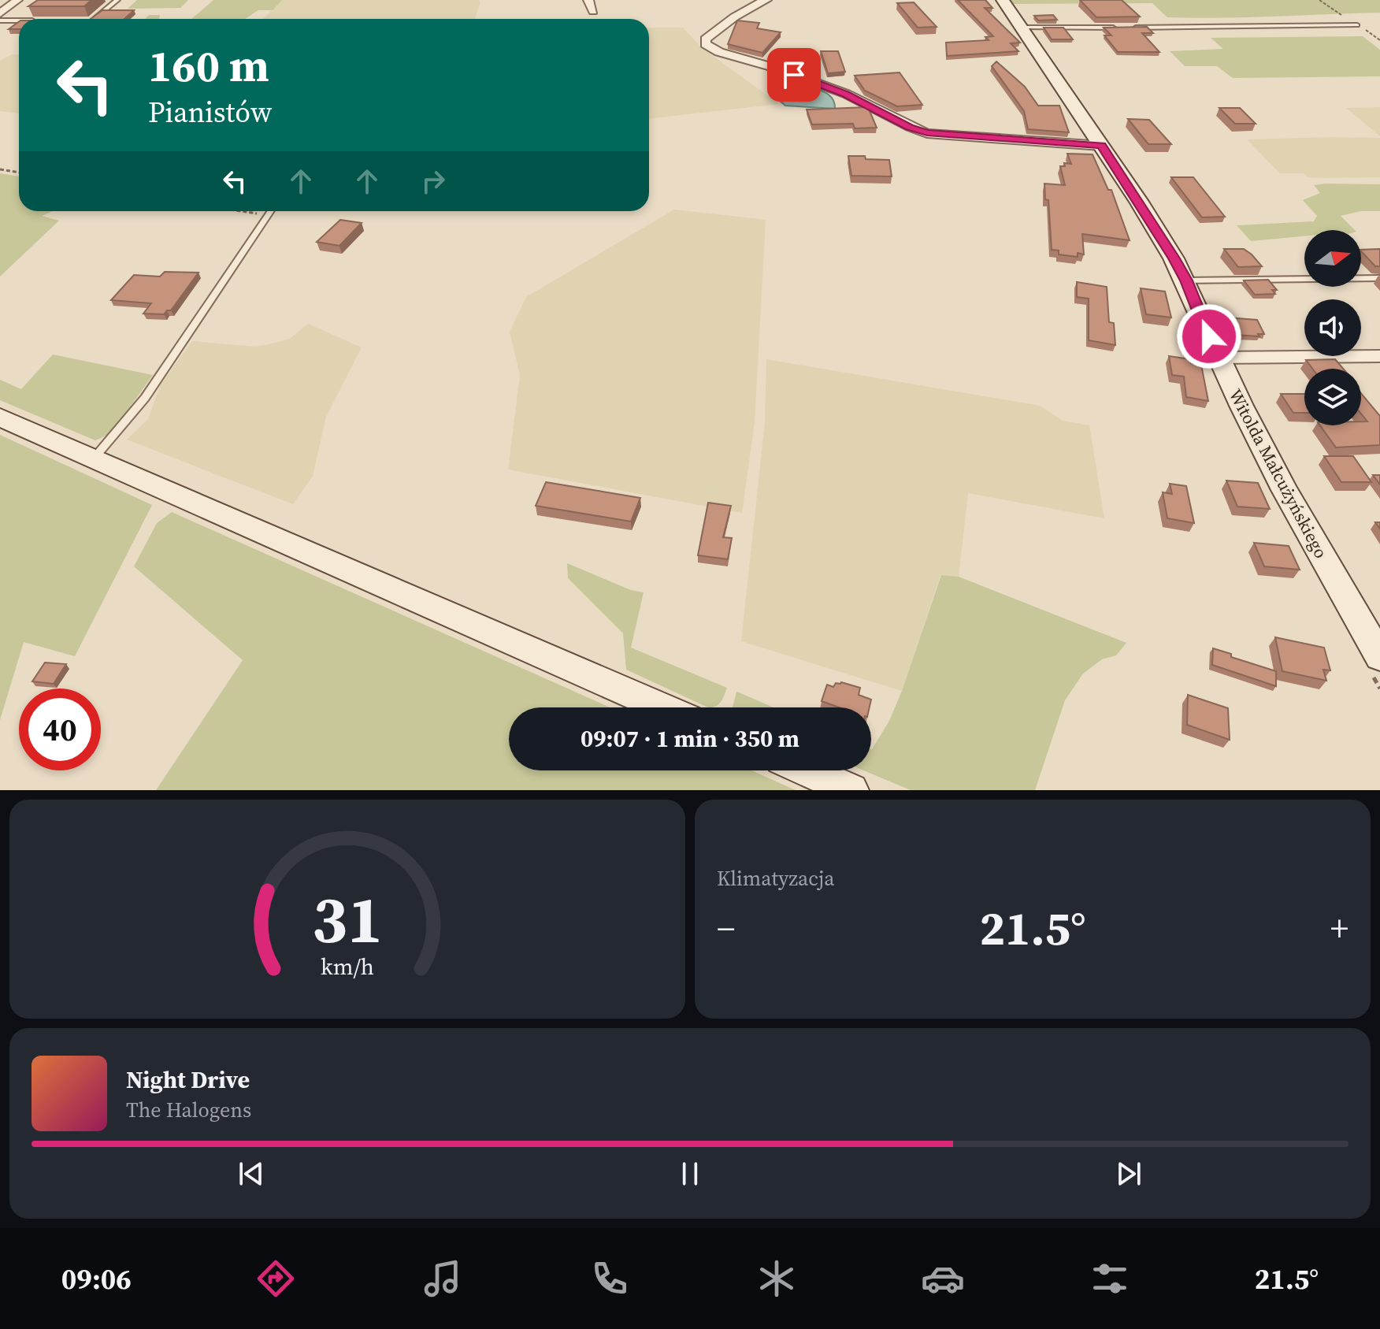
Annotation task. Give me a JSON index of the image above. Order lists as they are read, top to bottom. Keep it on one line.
{"streets":{"street":["Witolda Małcużyńskiego"]},"north":"right","page":{"turn":["160 m","Pianistów"],"limit":"40","trip":"09:07 · 1 min · 350 m","tile":"Klimatyzacja","heat":["−","21.5°","+"],"song":["Night Drive","The Halogens"],"tabs":["09:06","21.5°"],"gauge":["31","km/h"]}}
